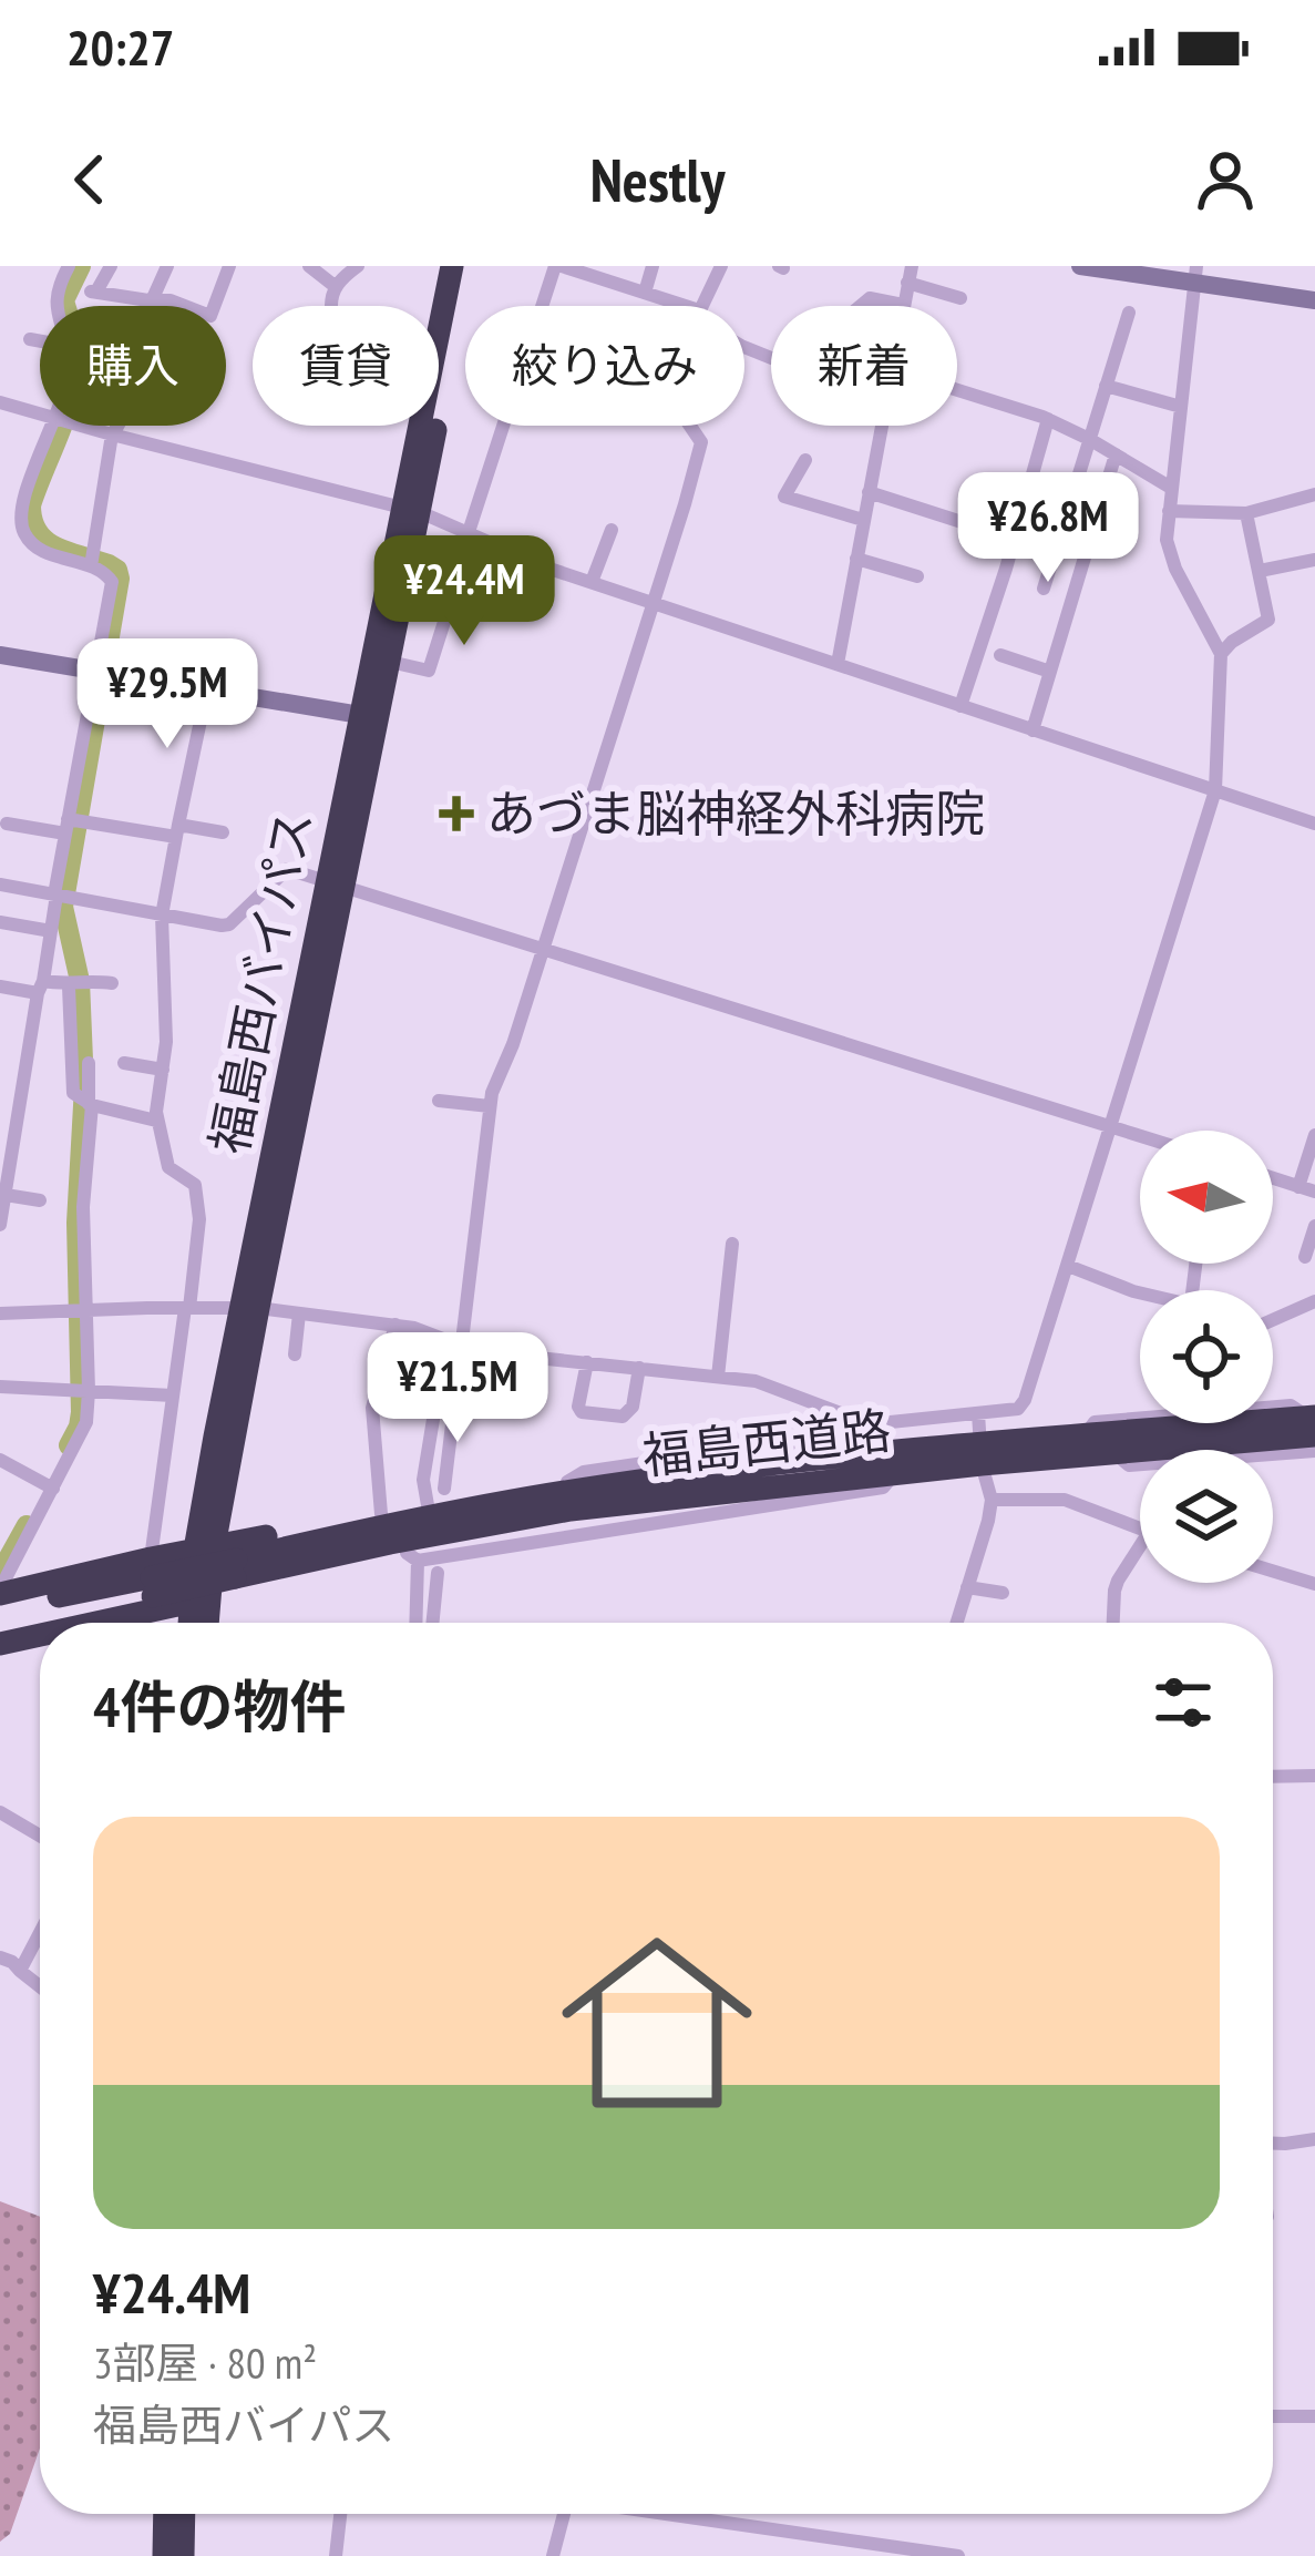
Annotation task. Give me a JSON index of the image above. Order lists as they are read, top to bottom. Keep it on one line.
{"streets":{"highway":["福島西バイパス","福島西道路"]},"crossings":[["福島西バイパス","福島西道路"]],"places":{"health":["あづま脳神経外科病院"]},"north":"left","page":{"status":"20:27","header":"Nestly","chip":["購入","賃貸","絞り込み","新着"],"price":["¥26.8M","¥24.4M","¥29.5M","¥21.5M"],"heading":"4件の物件","list":[{"name":"¥24.4M","note":"3部屋 · 80 m² · 福島西バイパス"}]}}
